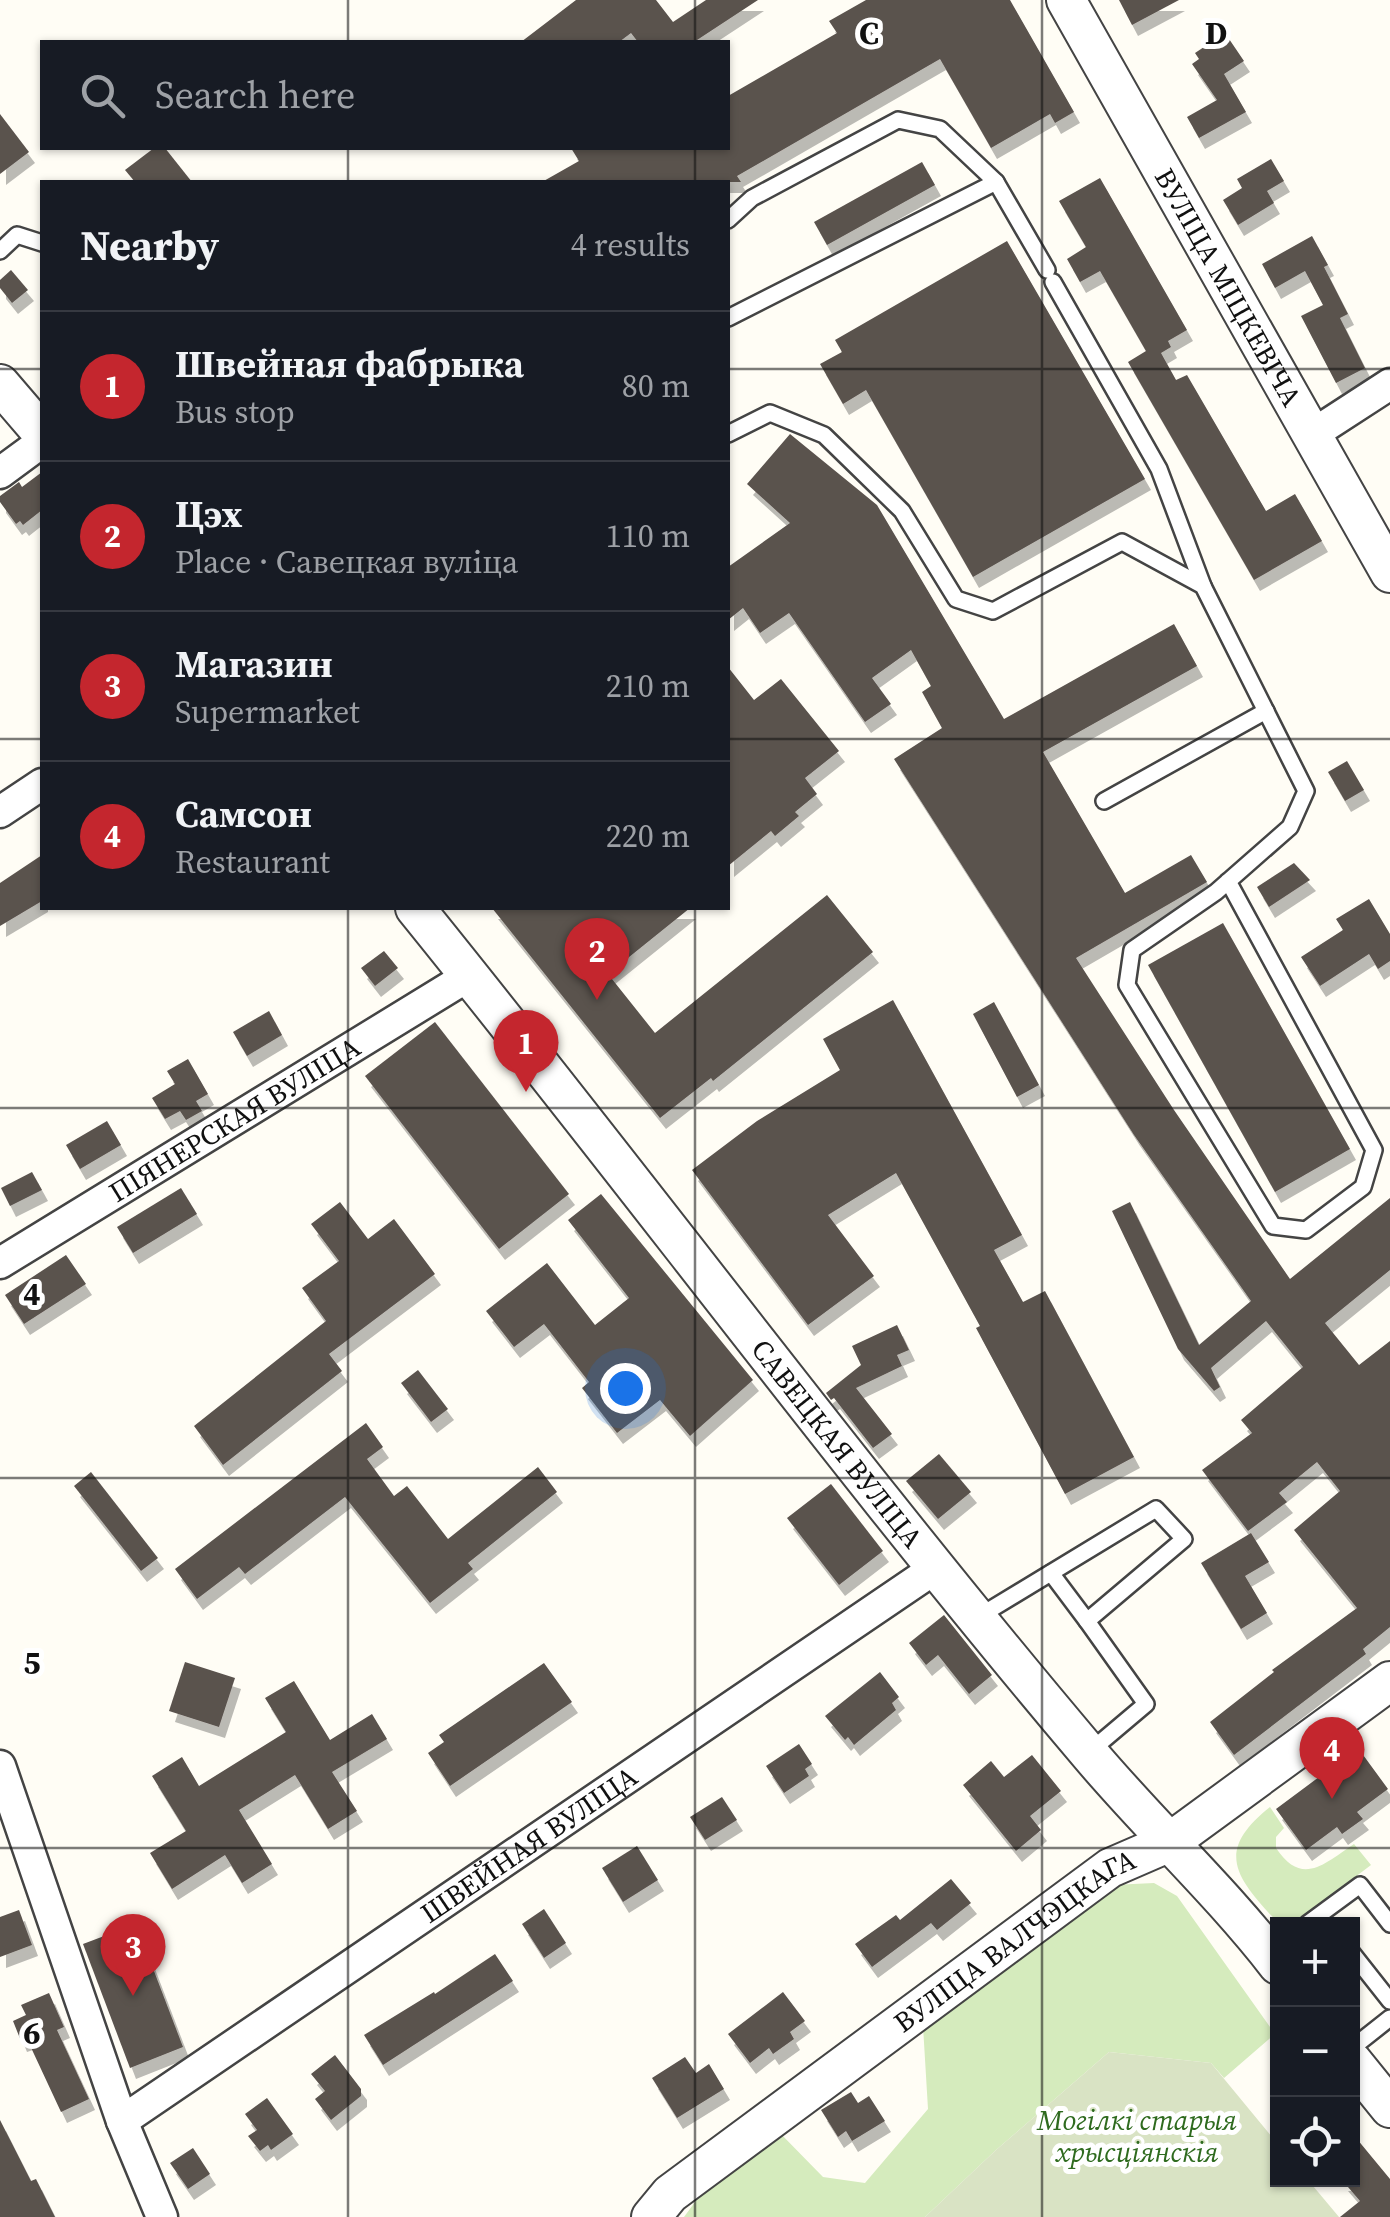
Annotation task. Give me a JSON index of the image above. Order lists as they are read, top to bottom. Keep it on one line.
{"streets":{"street":["ВУЛІЦА МІЦКЕВІЧА","ПІЯНЕРСКАЯ ВУЛІЦА","САВЕЦКАЯ ВУЛІЦА","ШВЕЙНАЯ ВУЛІЦА","ВУЛІЦА ВАЛЧЭЦКАГА"]},"crossings":[["ПІЯНЕРСКАЯ ВУЛІЦА","САВЕЦКАЯ ВУЛІЦА"],["САВЕЦКАЯ ВУЛІЦА","ШВЕЙНАЯ ВУЛІЦА"],["САВЕЦКАЯ ВУЛІЦА","ВУЛІЦА ВАЛЧЭЦКАГА"]],"parks":["Могілкі старыя хрысціянскія"],"page":{"search":"Search here","heading":["Nearby","4 results"],"list":[{"mark":"1","name":"Швейная фабрыка","note":"Bus stop","value":"80 m"},{"mark":"2","name":"Цэх","note":"Place · Савецкая вуліца","value":"110 m"},{"mark":"3","name":"Магазин","note":"Supermarket","value":"210 m"},{"mark":"4","name":"Самсон","note":"Restaurant","value":"220 m"}],"pins":["2","1","4","3"],"map_buttons":["+","−"]},"grid":{"columns":["C","D"],"rows":["4","5","6"]}}
